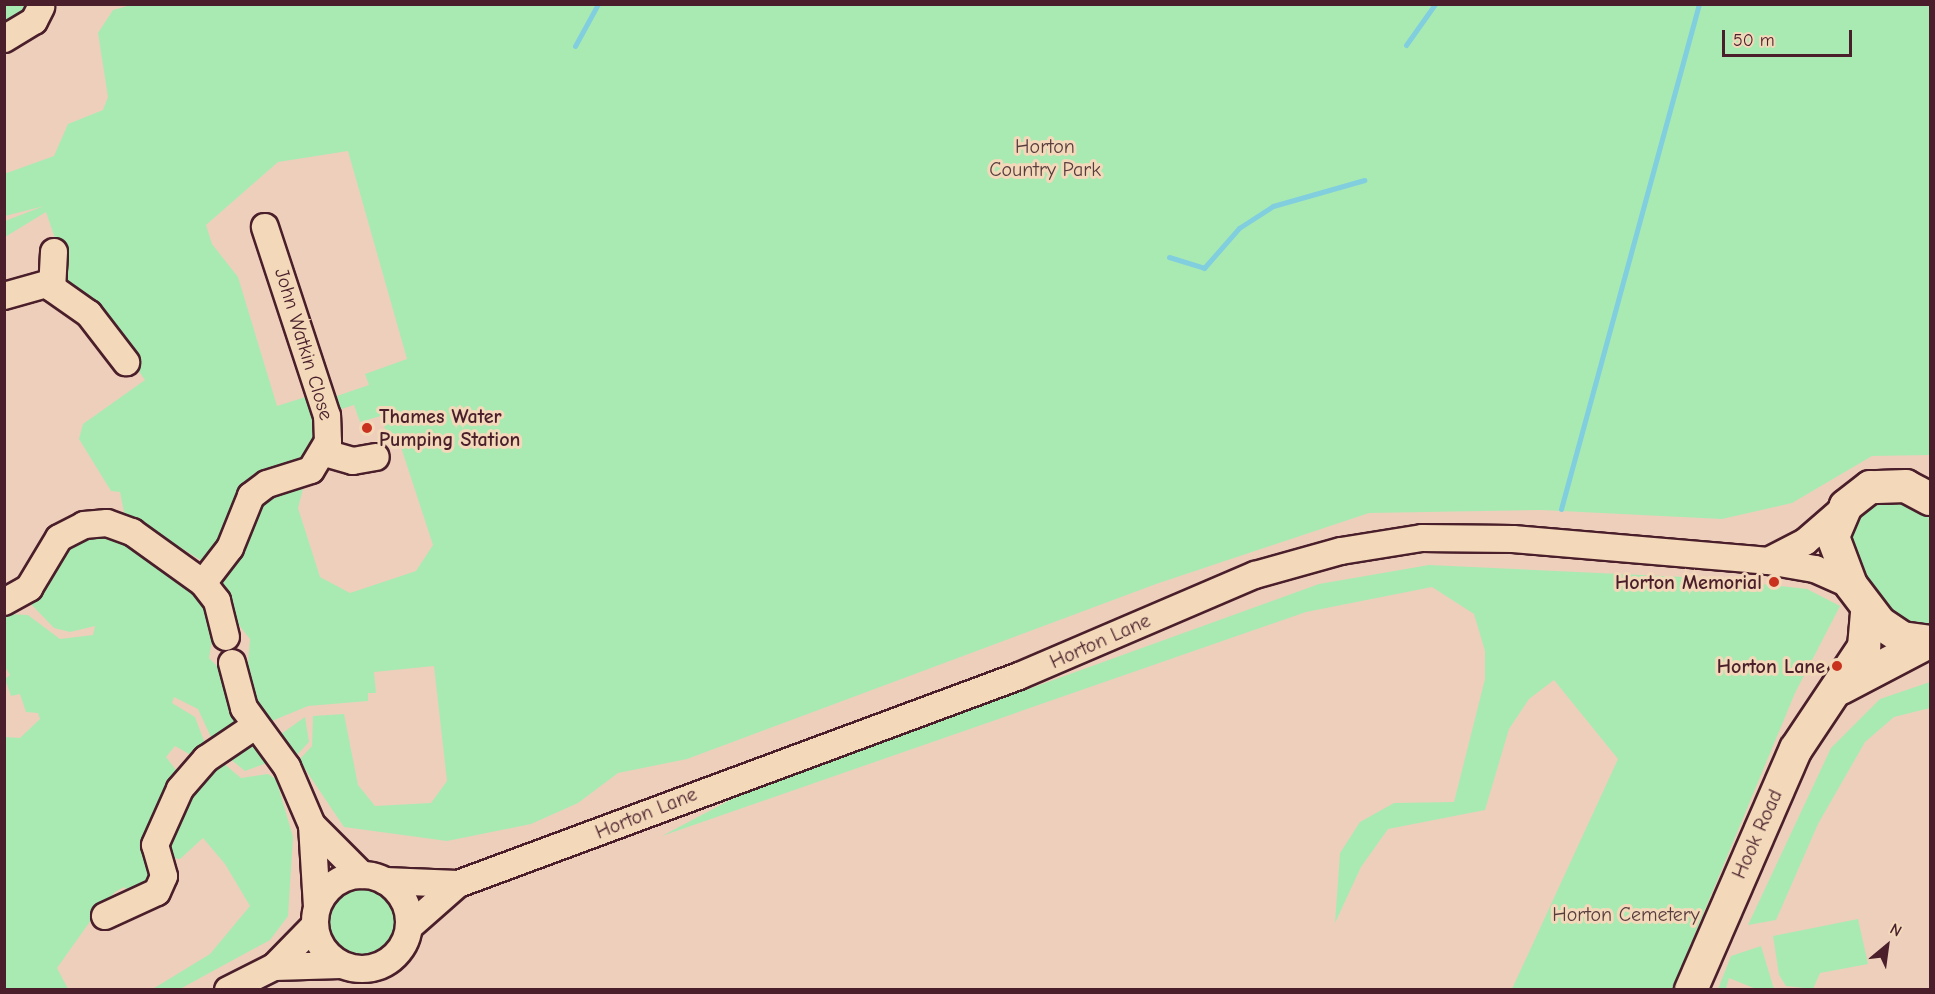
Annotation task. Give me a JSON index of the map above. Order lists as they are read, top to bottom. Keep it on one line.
{"streets":{"main road":["Hook Road"],"street":["John Watkin Close","Horton Lane"]},"crossings":[["Horton Lane","Hook Road"]],"parks":["Horton Country Park","Horton Cemetery"],"places":["Thames Water Pumping Station","Horton Memorial","Horton Lane"],"scale_bar":"50 m","north":"top right"}
